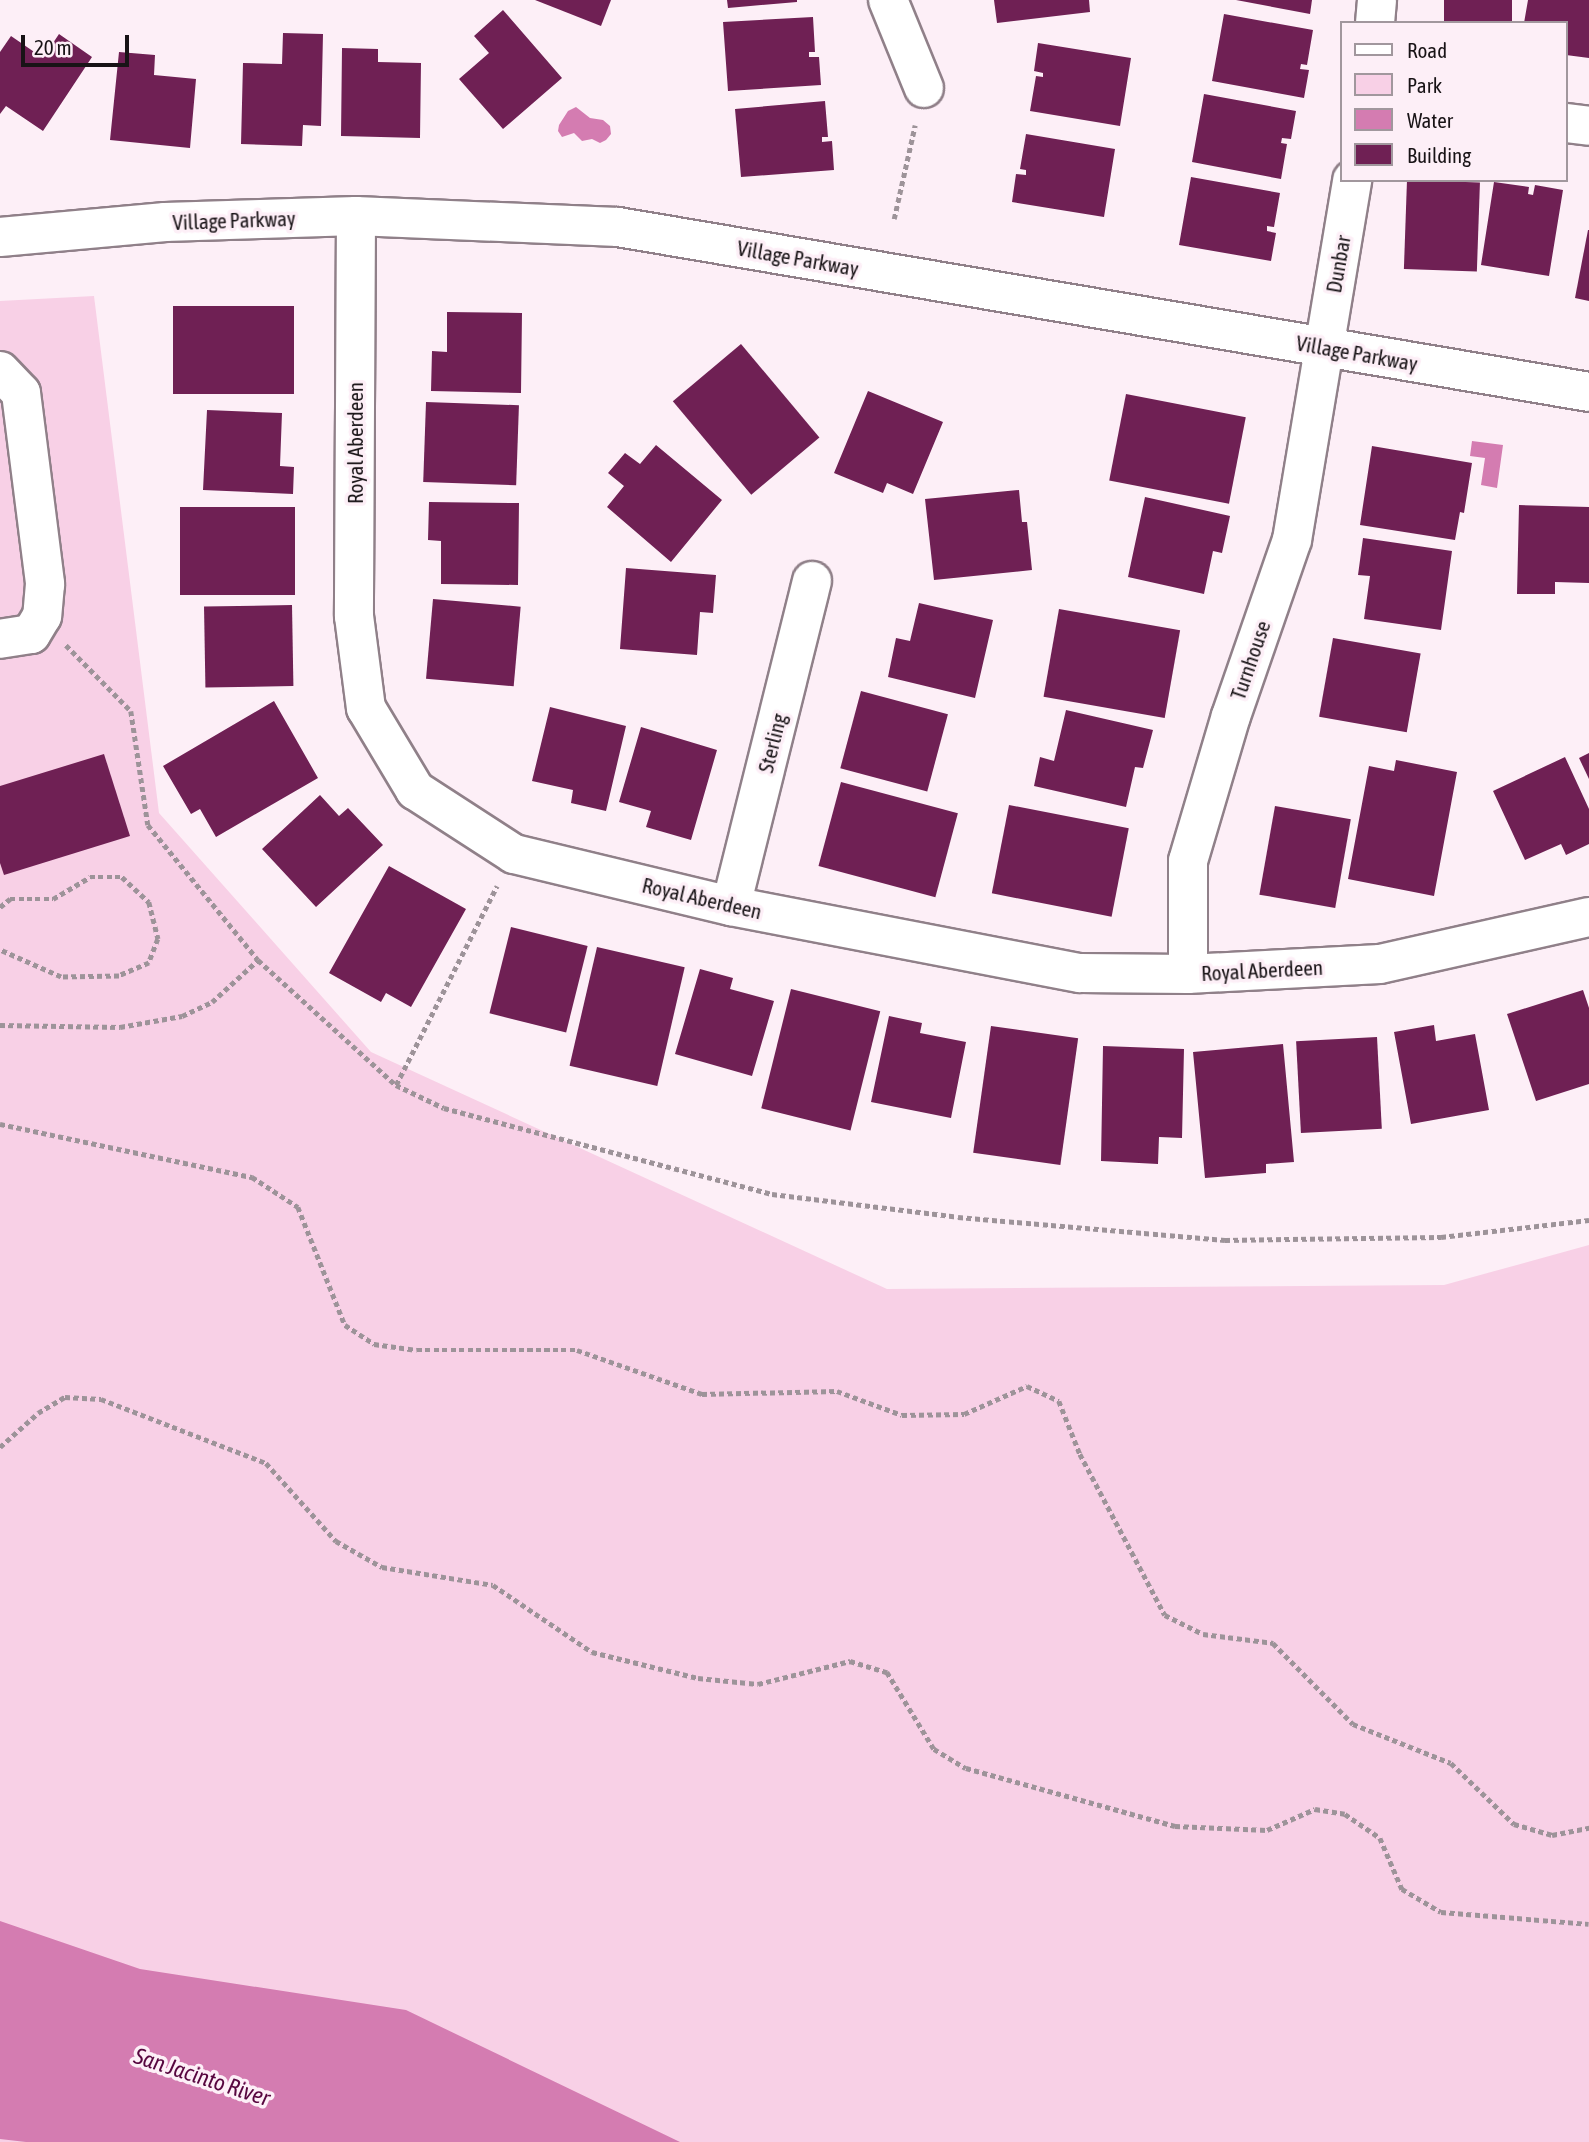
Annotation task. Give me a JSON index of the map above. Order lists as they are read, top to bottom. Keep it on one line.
{"streets":{"street":["Village Parkway","Dunbar","Royal Aberdeen","Turnhouse","Sterling"]},"crossings":[["Village Parkway","Dunbar"],["Village Parkway","Royal Aberdeen"],["Village Parkway","Turnhouse"],["Dunbar","Turnhouse"],["Royal Aberdeen","Turnhouse"],["Royal Aberdeen","Sterling"]],"water":["San Jacinto River"],"legend":["Road","Park","Water","Building"],"scale_bar":"20 m"}
